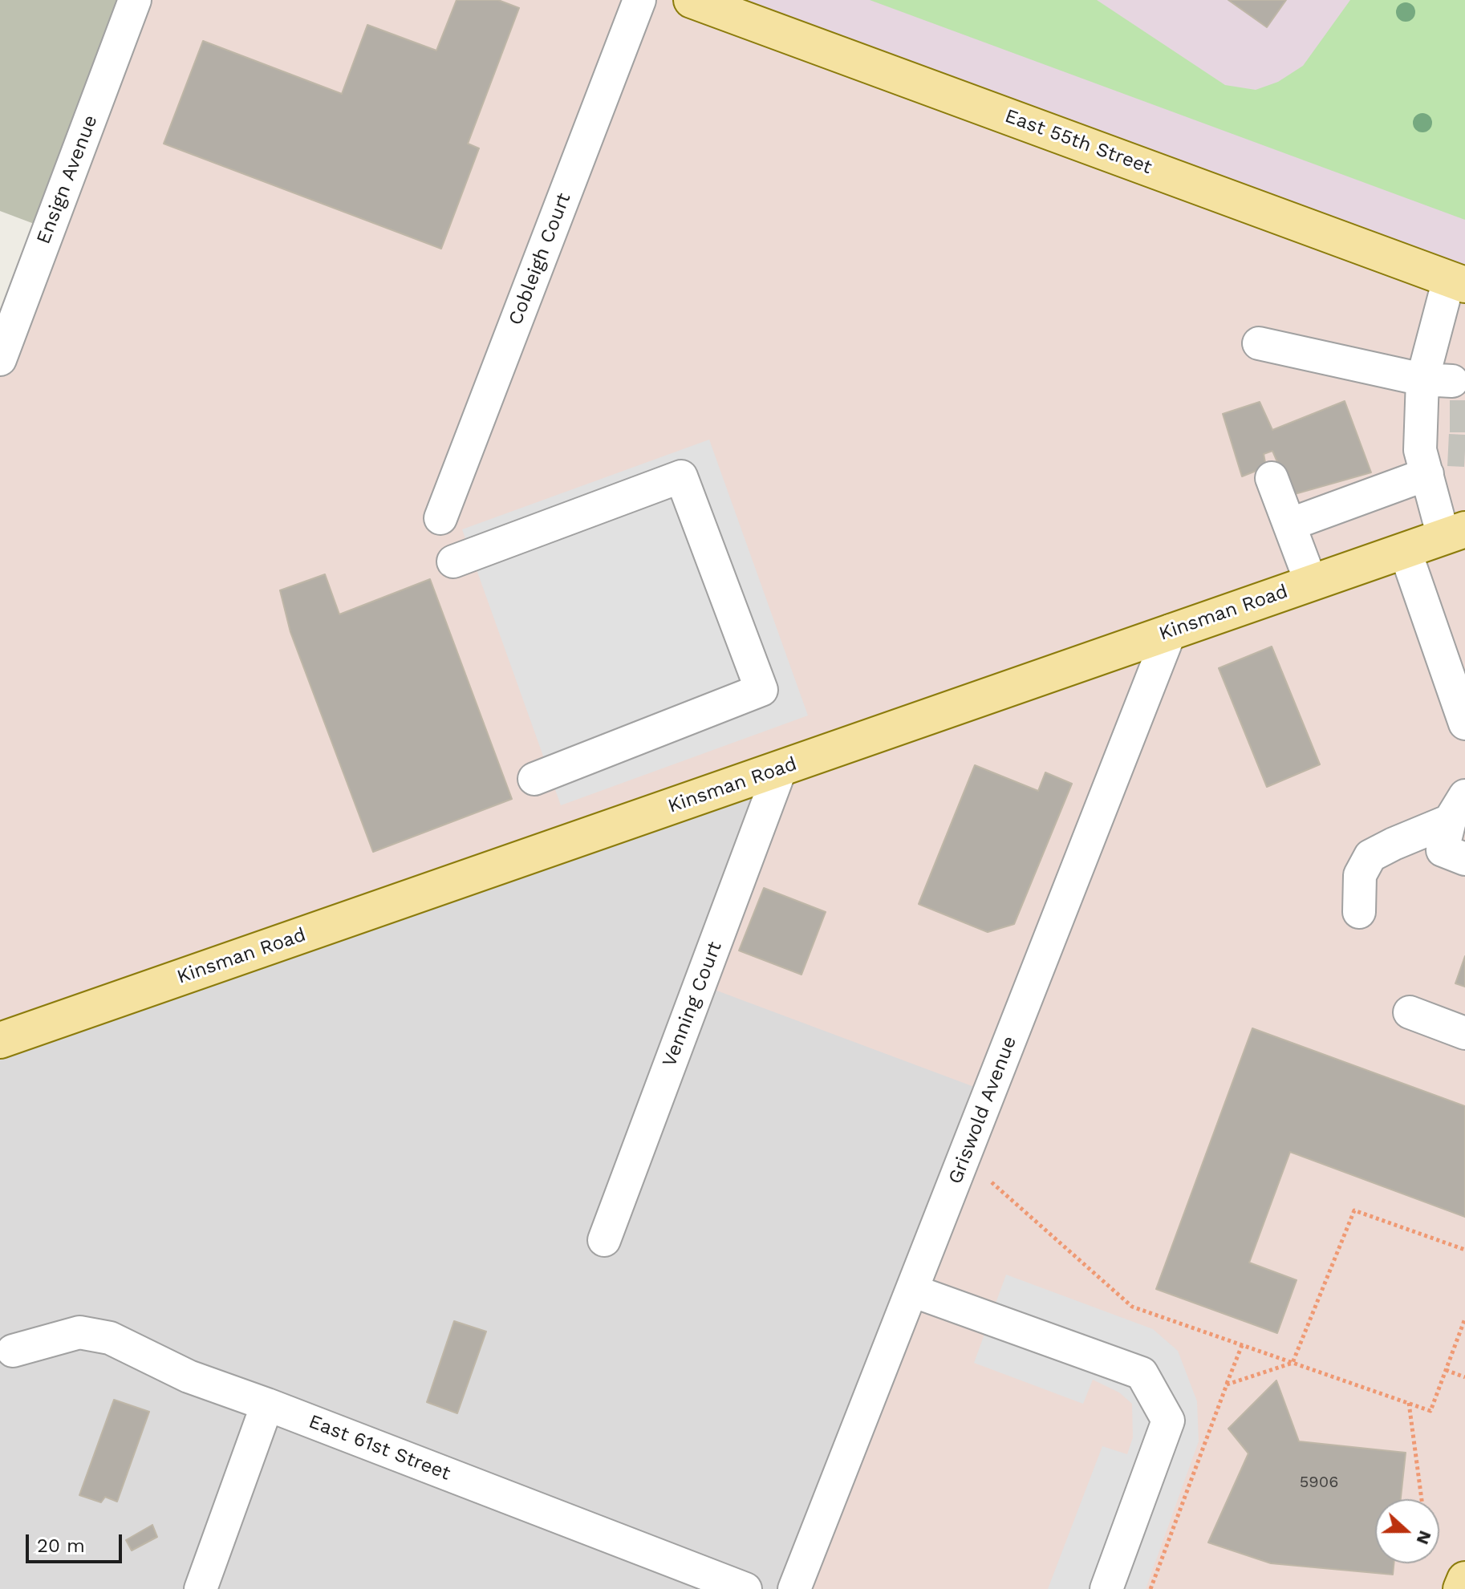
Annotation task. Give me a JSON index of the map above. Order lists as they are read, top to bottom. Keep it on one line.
{"streets":{"main road":["East 55th Street","Kinsman Road"],"street":["Ensign Avenue","Cobleigh Court","Venning Court","Griswold Avenue","East 61st Street"]},"crossings":[["Kinsman Road","Venning Court"],["Kinsman Road","Griswold Avenue"]],"house_numbers":["5906"],"scale_bar":"20 m","north":"right"}
